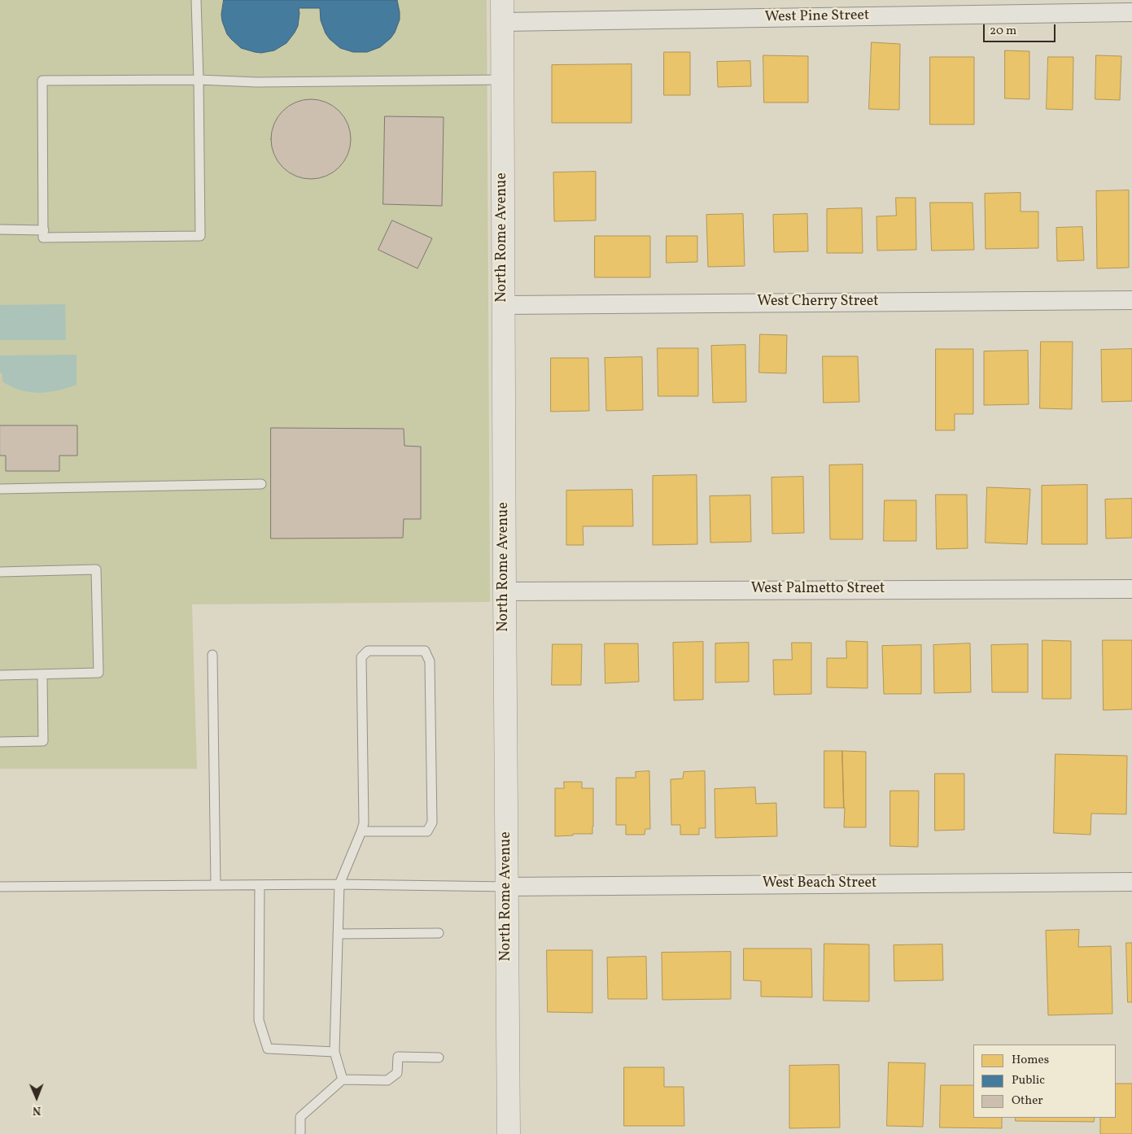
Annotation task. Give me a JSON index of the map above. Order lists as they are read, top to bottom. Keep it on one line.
{"streets":{"street":["West Pine Street","North Rome Avenue","West Cherry Street","West Palmetto Street","West Beach Street"]},"crossings":[["West Pine Street","North Rome Avenue"],["North Rome Avenue","West Cherry Street"],["North Rome Avenue","West Palmetto Street"],["North Rome Avenue","West Beach Street"]],"legend":["Homes","Public","Other"],"scale_bar":"20 m","north":"bottom"}
